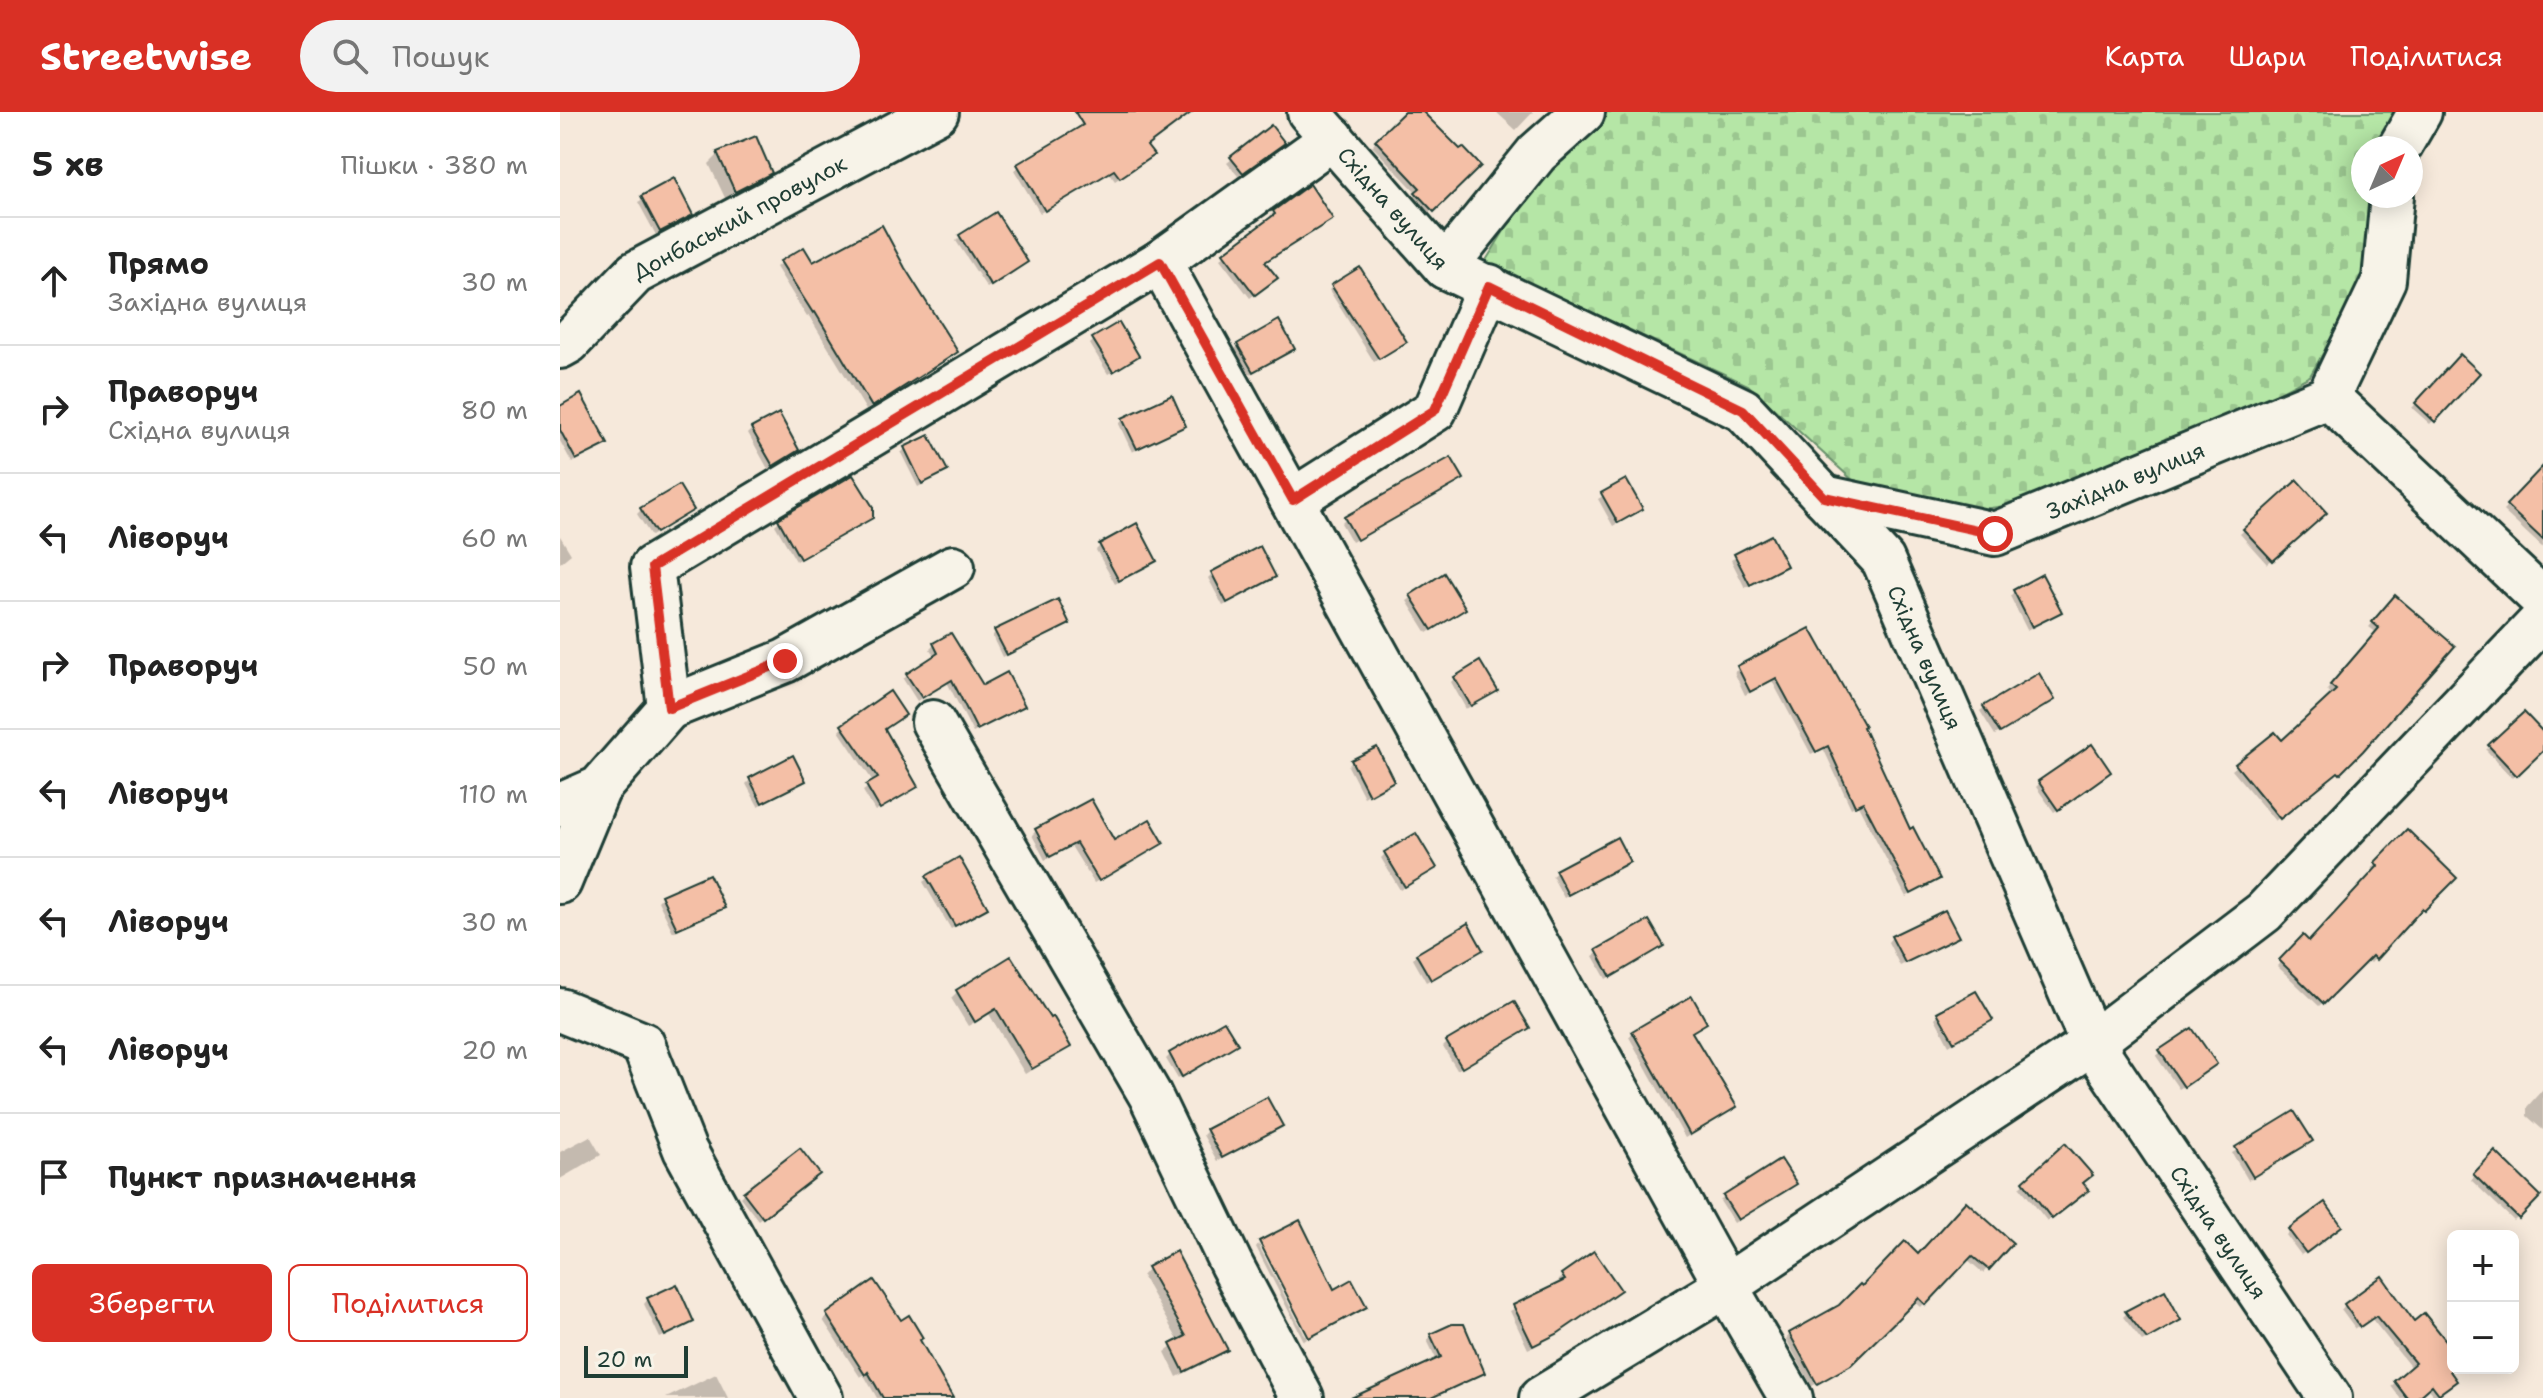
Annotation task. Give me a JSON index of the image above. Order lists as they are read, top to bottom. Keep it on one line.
{"streets":{"street":["Східна вулиця","Донбаський провулок","Західна вулиця"]},"crossings":[["Східна вулиця","Західна вулиця"]],"scale_bar":"20 m","north":"top right","page":{"header":"Streetwise","search":"Пошук","nav":["Карта","Шари","Поділитися"],"heading":["5 хв","Пішки · 380 m"],"list":[["Прямо","Західна вулиця","30 m"],["Праворуч","Східна вулиця","80 m"],["Ліворуч","60 m"],["Праворуч","50 m"],["Ліворуч","110 m"],["Ліворуч","30 m"],["Ліворуч","20 m"],"Пункт призначення"],"map_buttons":["+","−"],"buttons":["Зберегти","Поділитися"],"scale":"20 m"}}
